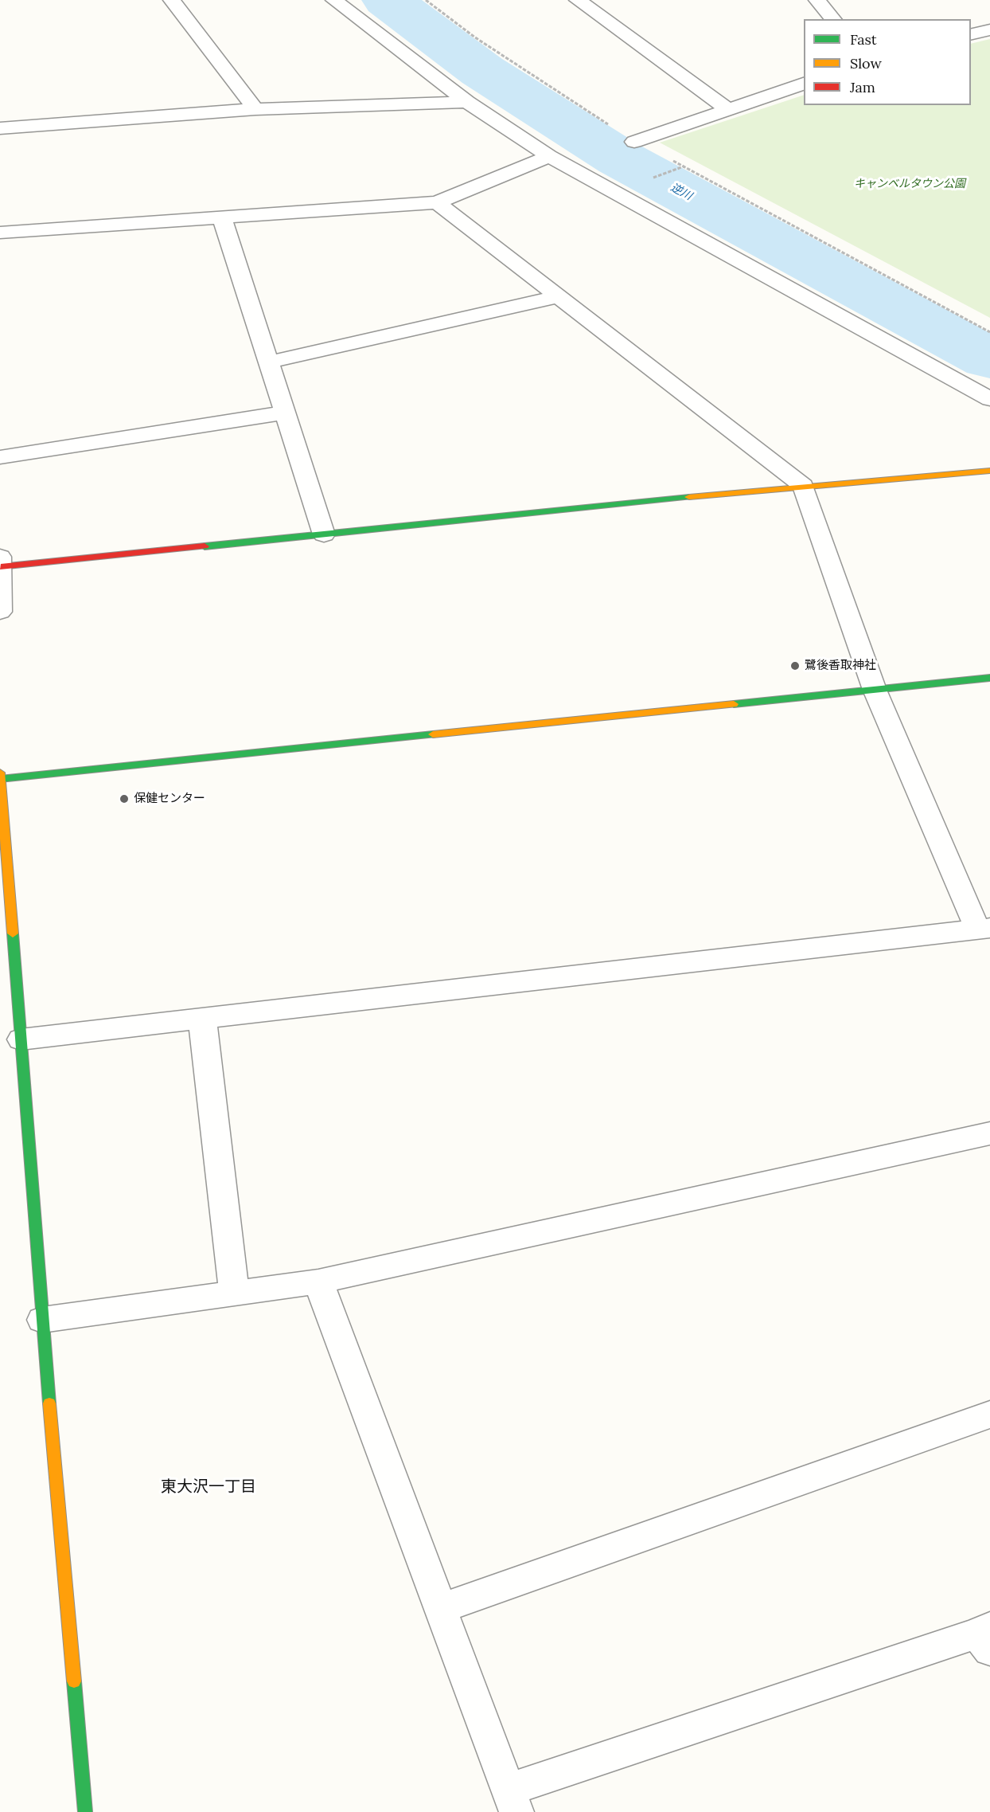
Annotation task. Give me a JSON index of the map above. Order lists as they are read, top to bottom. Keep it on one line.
{"districts":["東大沢一丁目"],"water":["逆川"],"parks":["キャンベルタウン公園"],"places":["鷺後香取神社","保健センター"],"legend":["Fast","Slow","Jam"]}
